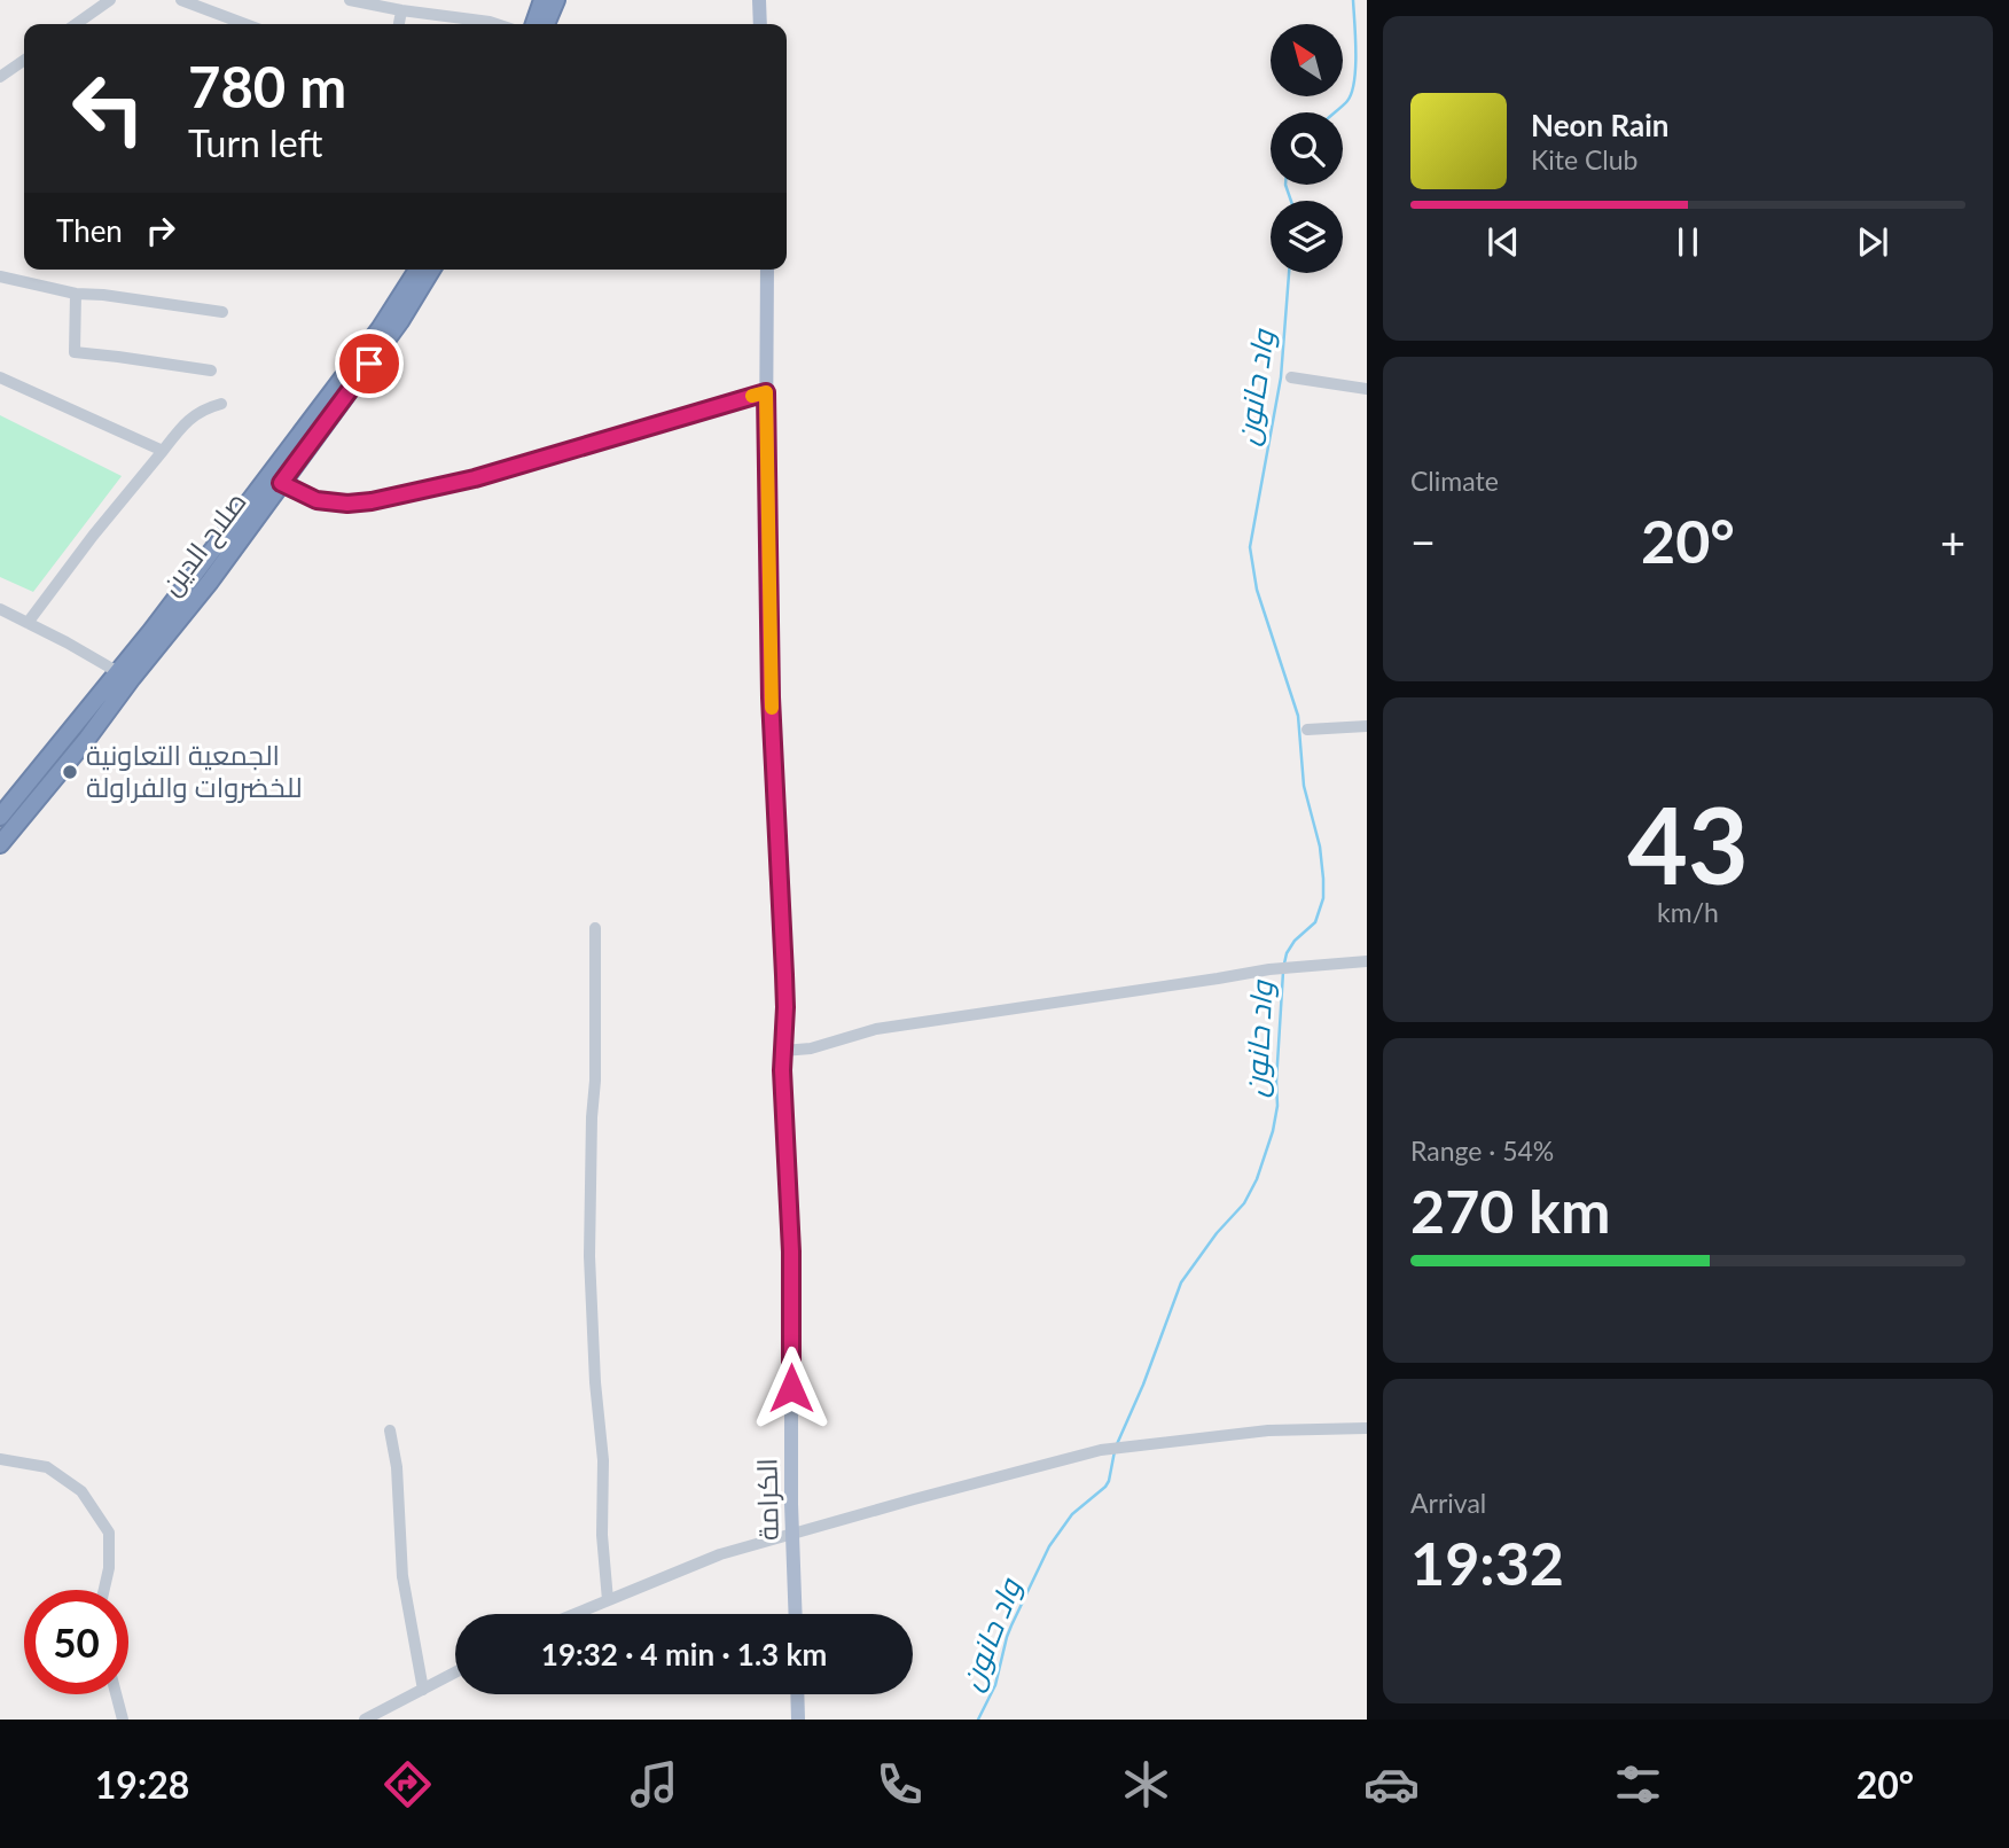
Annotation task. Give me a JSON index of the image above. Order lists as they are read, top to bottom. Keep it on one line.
{"streets":{"highway":["صلاح الدين"],"main road":["الكرامة"]},"water":["واد حانون"],"places":["الجمعية التعاونية للخضروات والفراولة"],"north":"top left","page":{"turn":["780 m","Turn left"],"song":["Neon Rain","Kite Club"],"then":"Then","tile":["Climate",["43","km/h"],["Range · 54%","270 km"],["Arrival","19:32"]],"heat":["−","20°","+"],"limit":"50","trip":"19:32 · 4 min · 1.3 km","tabs":["19:28","20°"]}}
